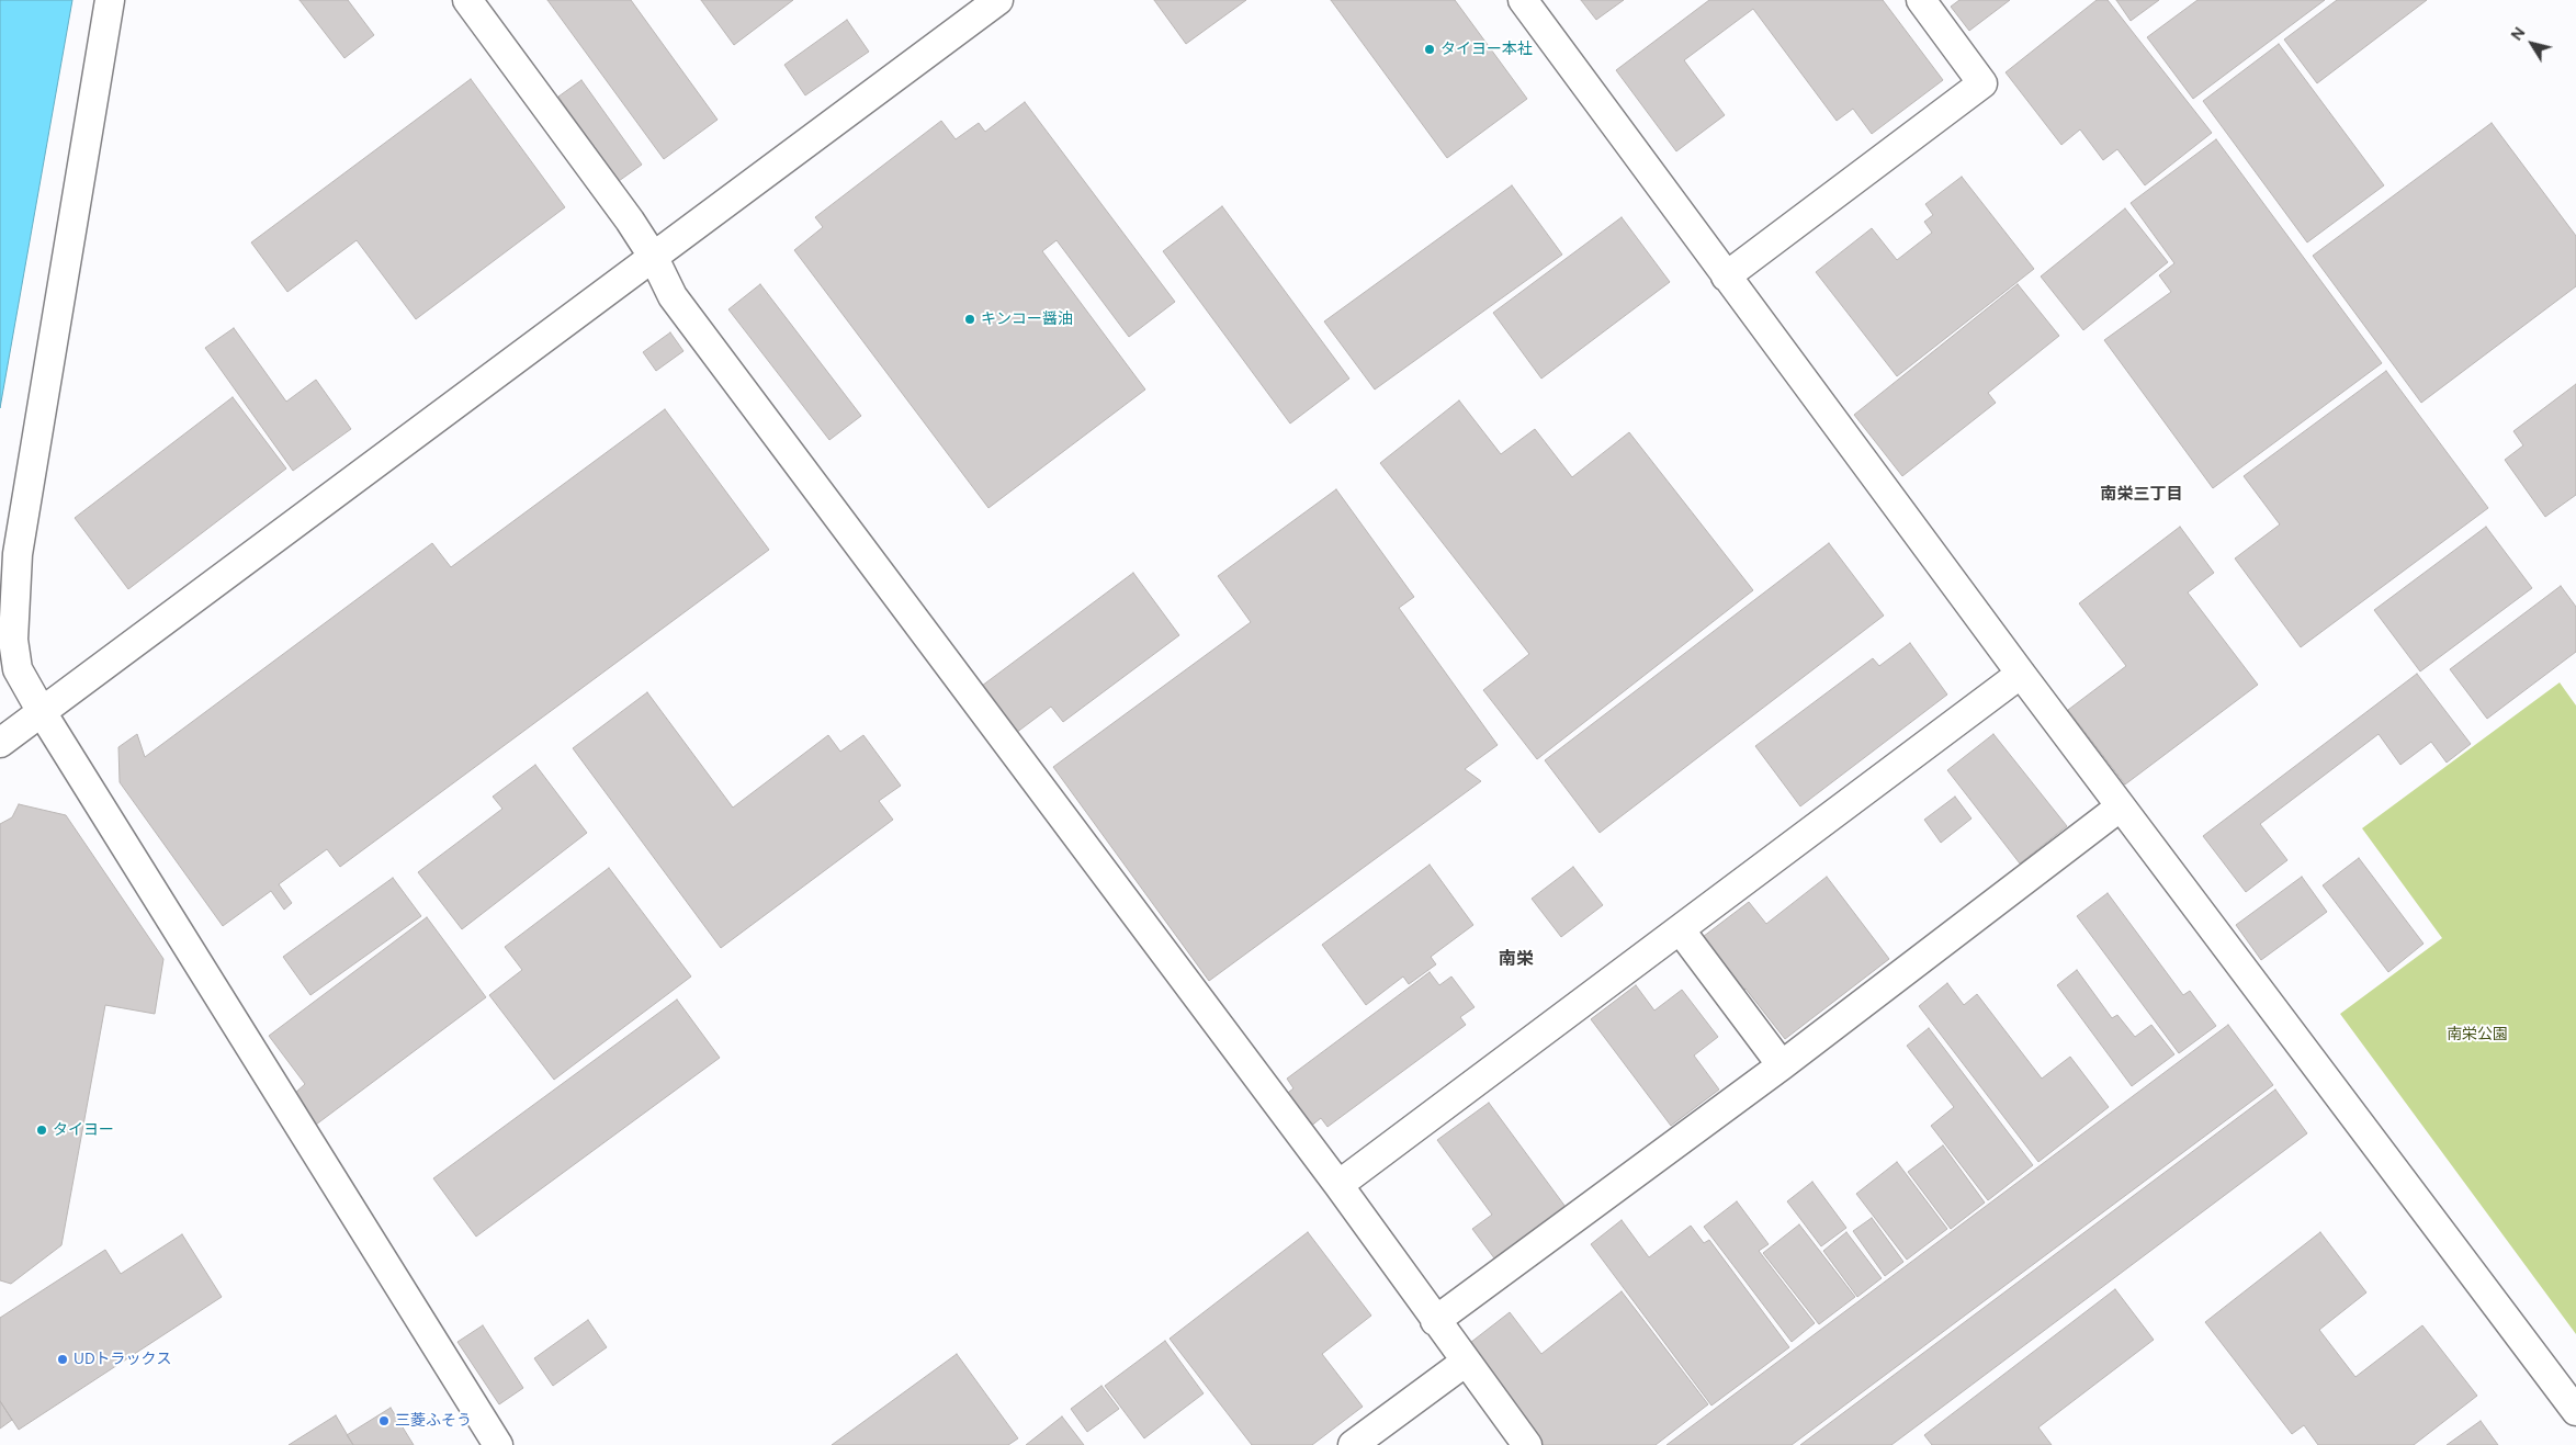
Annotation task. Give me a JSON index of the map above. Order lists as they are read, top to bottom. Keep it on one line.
{"districts":["南栄三丁目","南栄"],"parks":["南栄公園"],"places":["タイヨー本社","キンコー醤油","タイヨー","UDトラックス","三菱ふそう"],"north":"top left"}
